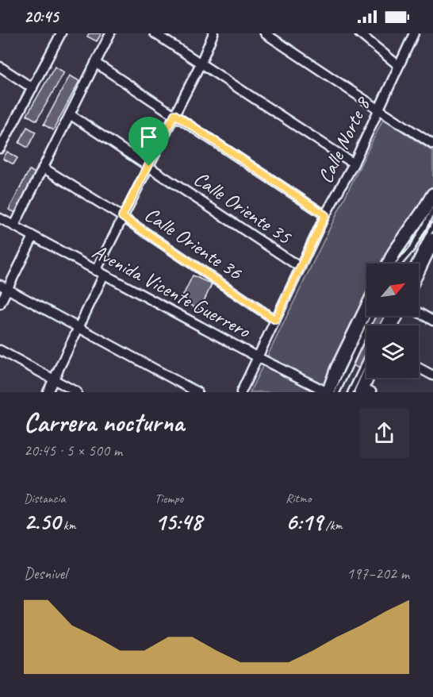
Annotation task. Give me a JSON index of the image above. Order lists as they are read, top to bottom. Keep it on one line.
{"streets":{"street":["Calle Norte 8","Calle Oriente 35","Calle Oriente 36","Avenida Vicente Guerrero"]},"crossings":[["Calle Norte 8","Calle Oriente 35"],["Calle Norte 8","Calle Oriente 36"],["Calle Norte 8","Avenida Vicente Guerrero"]],"north":"top right","page":{"status":"20:45","heading":["Carrera nocturna","20:45 · 5 × 500 m"],"stats":[["Distancia","2.50 km"],["Tiempo","15:48"],["Ritmo","6:19 /km"]],"chart":["Desnivel","197–202 m"]}}
